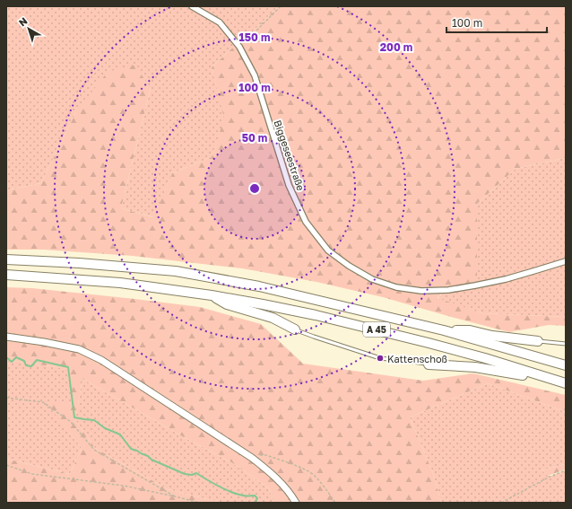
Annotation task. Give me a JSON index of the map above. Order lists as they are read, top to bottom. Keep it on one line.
{"streets":{"highway":["A 45"],"street":["Biggeseestraße"]},"places":["Kattenschoß"],"scale_bar":"100 m","north":"top left","rings":["150 m","200 m","100 m","50 m"]}
